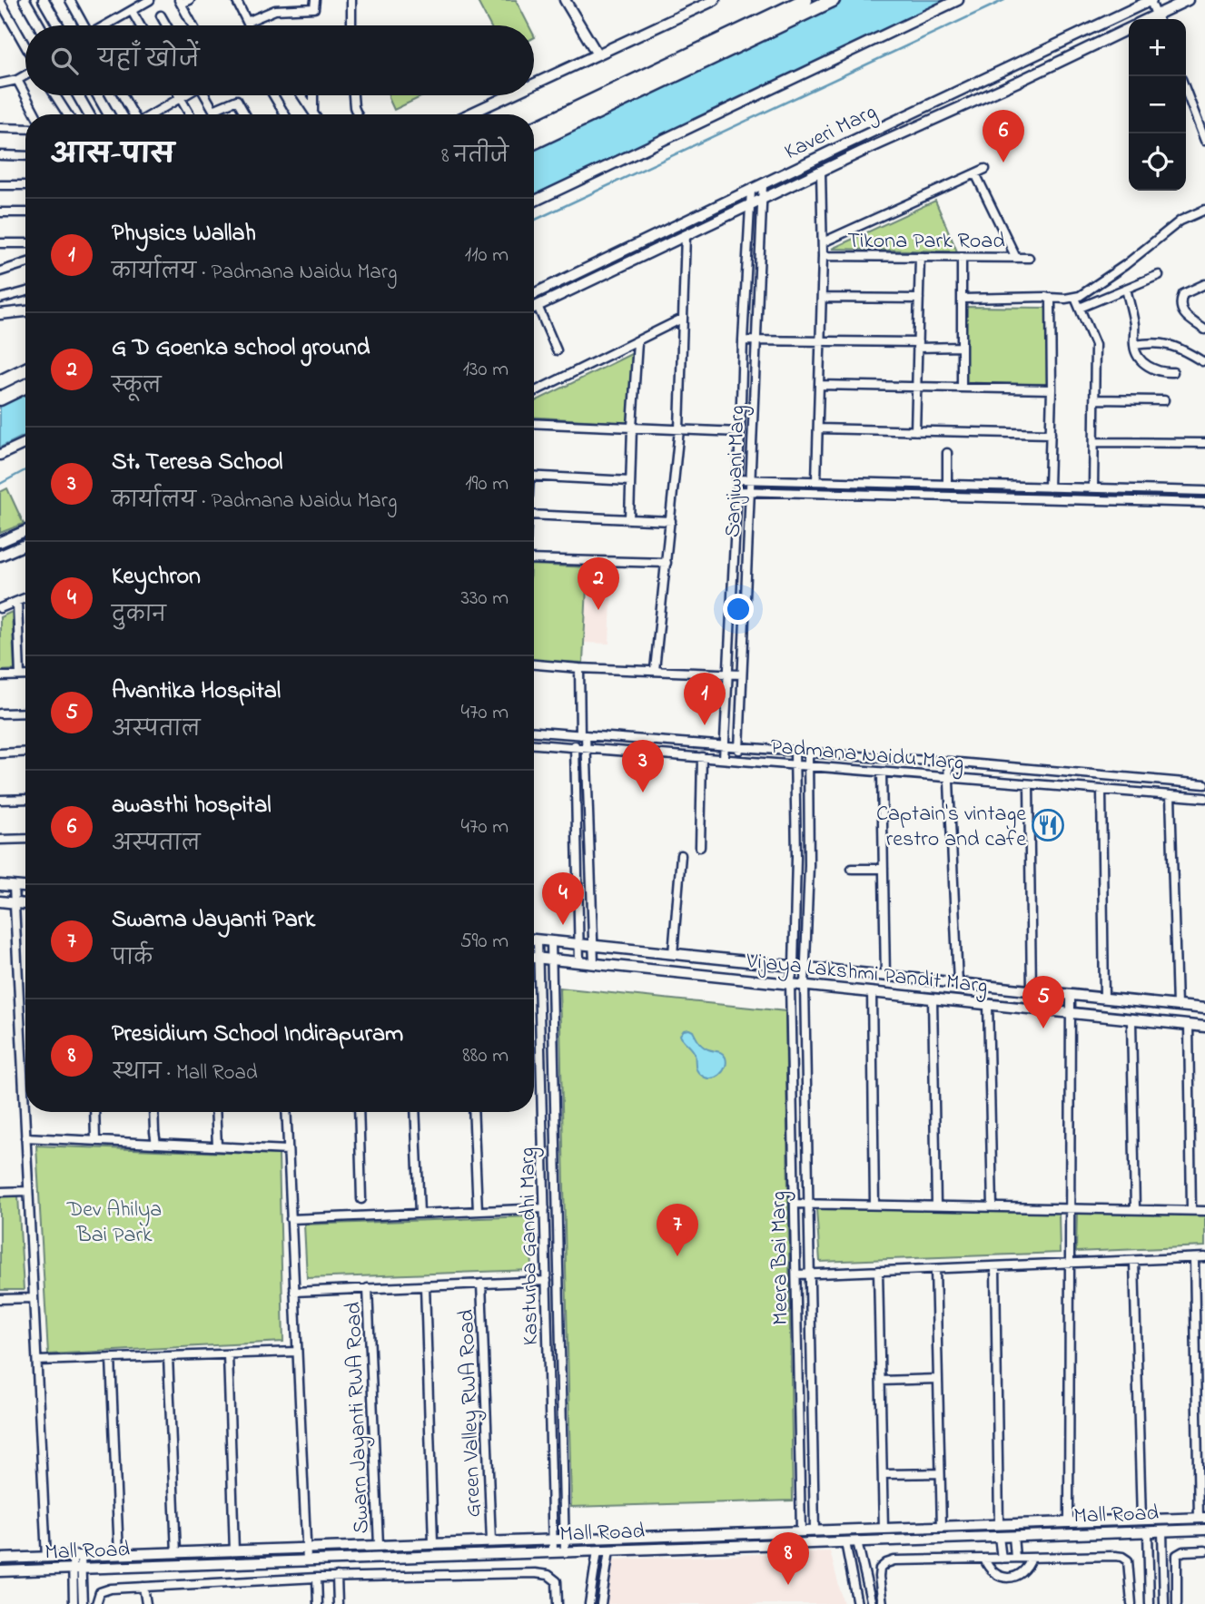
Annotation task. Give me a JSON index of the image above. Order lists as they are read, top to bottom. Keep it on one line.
{"streets":{"street":["Kaveri Marg","Tikona Park Road","Sanjiwani Marg","Padmana Naidu Marg","Vijaya Lakshmi Pandit Marg","Kasturba Gandhi Marg","Meera Bai Marg","Green Valley RWA Road","Swarn Jayanti RWA Road","Mall Road"]},"crossings":[["Kaveri Marg","Sanjiwani Marg"],["Sanjiwani Marg","Padmana Naidu Marg"],["Padmana Naidu Marg","Meera Bai Marg"],["Vijaya Lakshmi Pandit Marg","Kasturba Gandhi Marg"],["Vijaya Lakshmi Pandit Marg","Meera Bai Marg"],["Kasturba Gandhi Marg","Mall Road"],["Meera Bai Marg","Mall Road"],["Green Valley RWA Road","Mall Road"],["Swarn Jayanti RWA Road","Mall Road"]],"parks":["Dev Ahilya Bai Park"],"places":{"restaurant":["Captain's vintage restro and cafe"]},"page":{"map_buttons":["+","−"],"search":"यहाँ खोजें","pins":["6","2","1","3","4","5","7","8"],"heading":["आस-पास","8 नतीजे"],"list":[{"mark":"1","name":"Physics Wallah","note":"कार्यालय · Padmana Naidu Marg","value":"110 m"},{"mark":"2","name":"G D Goenka school ground","note":"स्कूल","value":"130 m"},{"mark":"3","name":"St. Teresa School","note":"कार्यालय · Padmana Naidu Marg","value":"190 m"},{"mark":"4","name":"Keychron","note":"दुकान","value":"330 m"},{"mark":"5","name":"Avantika Hospital","note":"अस्पताल","value":"470 m"},{"mark":"6","name":"awasthi hospital","note":"अस्पताल","value":"470 m"},{"mark":"7","name":"Swarna Jayanti Park","note":"पार्क","value":"590 m"},{"mark":"8","name":"Presidium School Indirapuram","note":"स्थान · Mall Road","value":"880 m"}]}}
